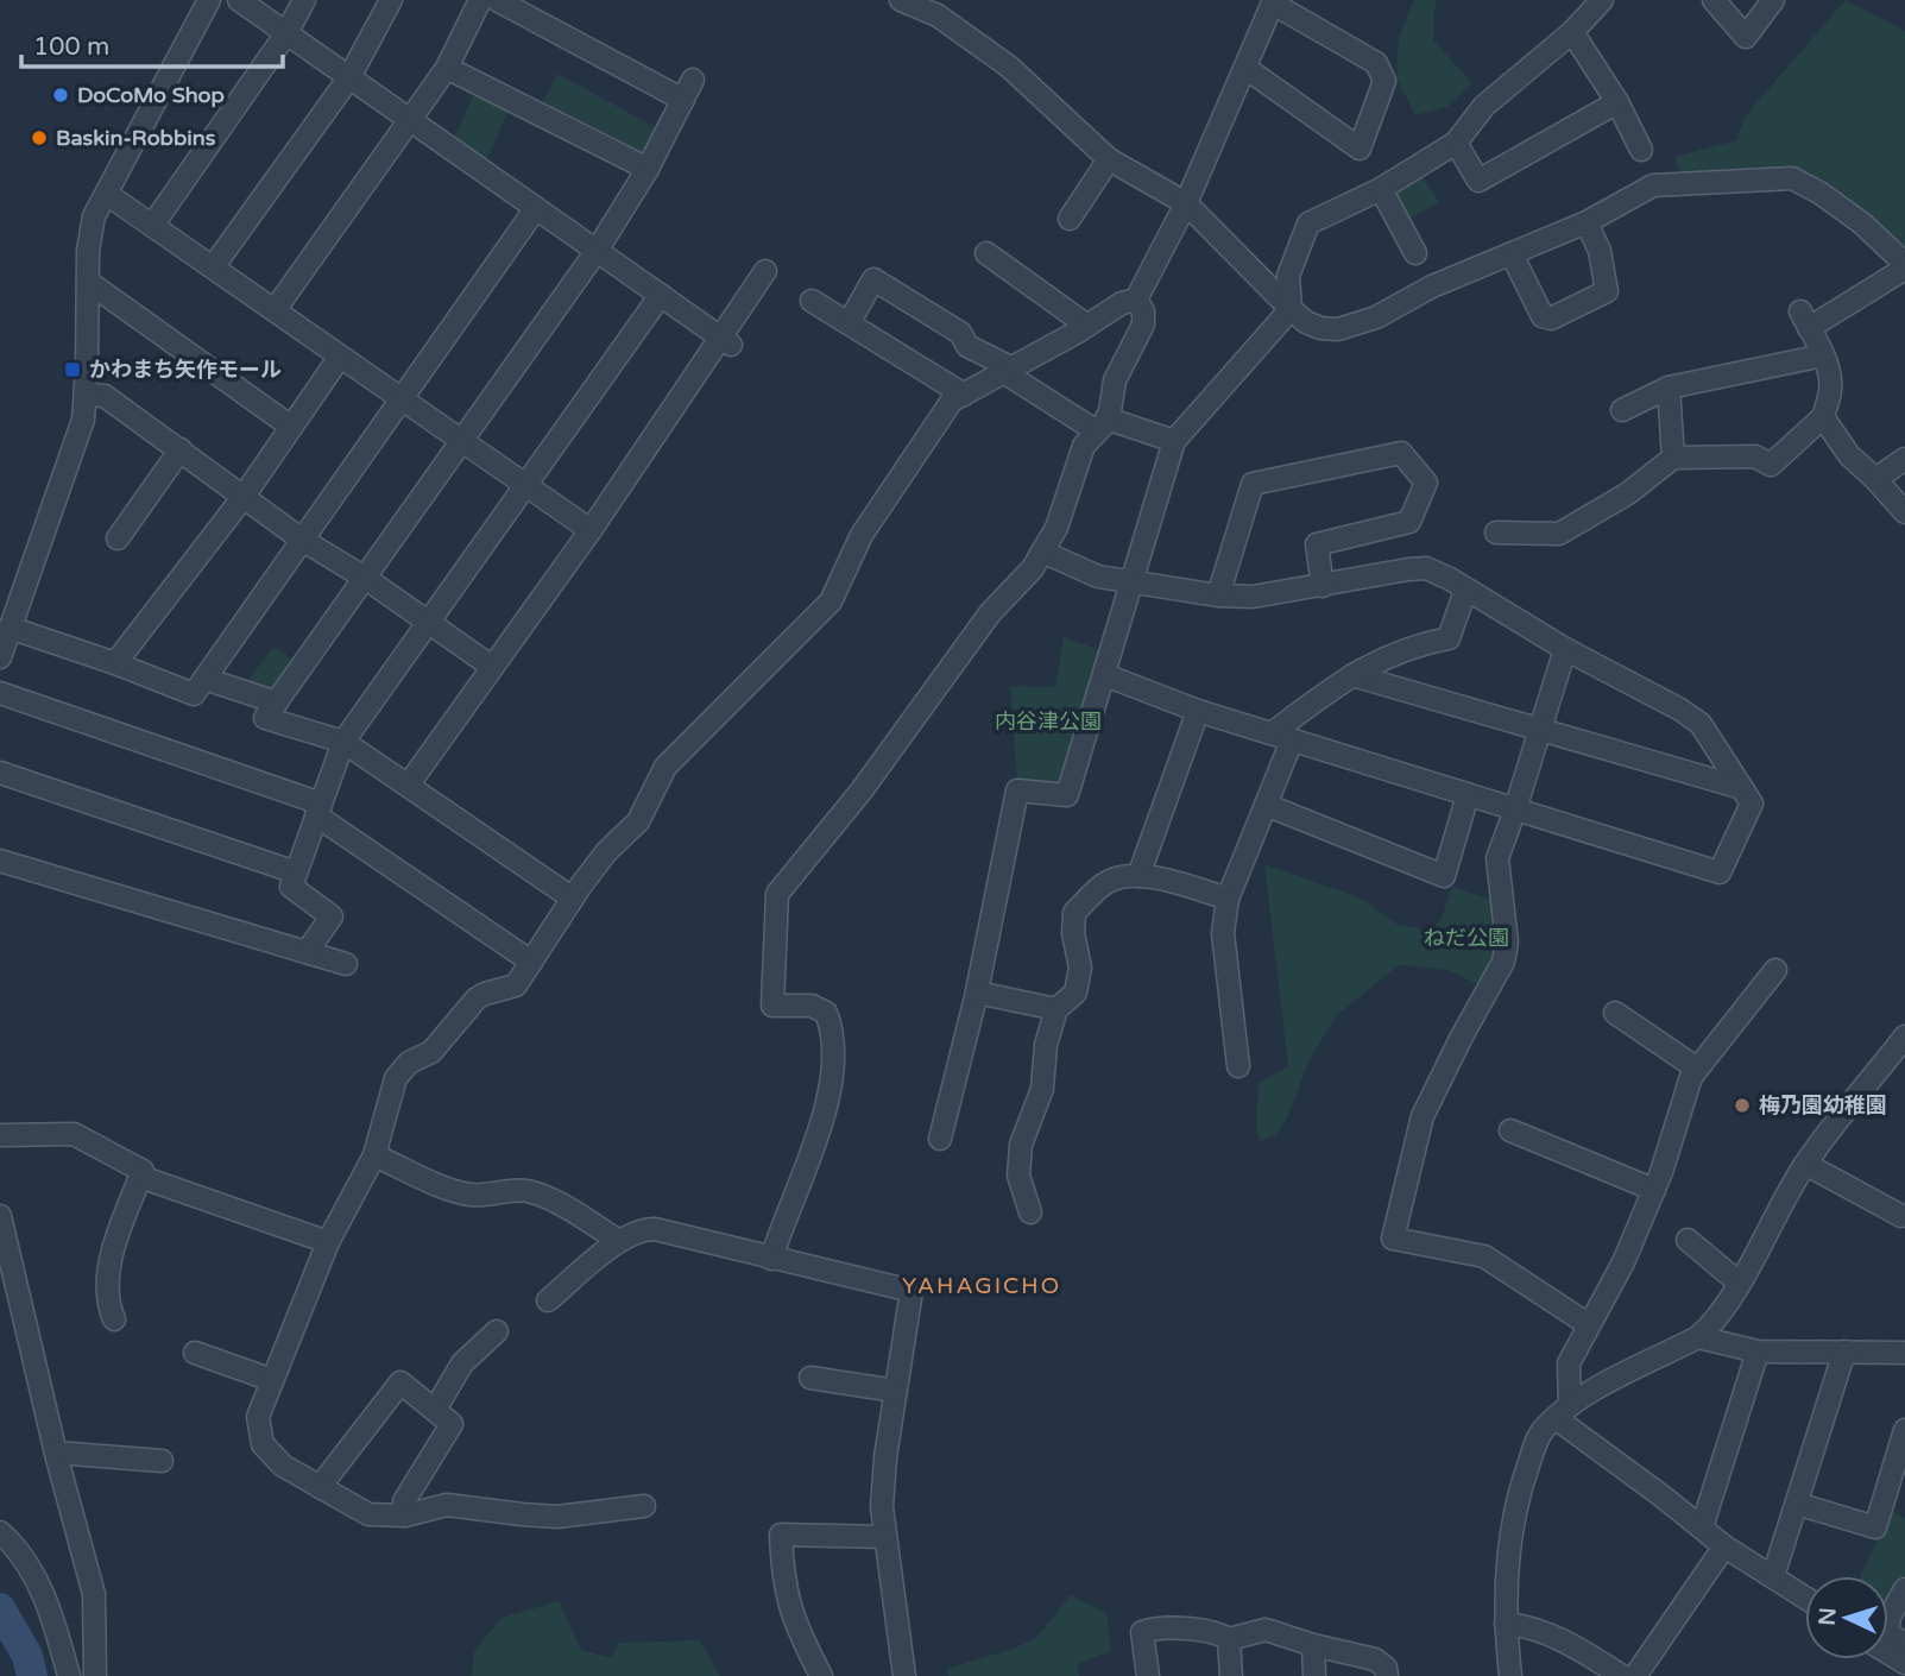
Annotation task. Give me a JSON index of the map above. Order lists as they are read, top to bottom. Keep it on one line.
{"districts":["YAHAGICHO"],"parks":["内谷津公園","ねだ公園"],"places":{"other":["DoCoMo Shop","Baskin-Robbins","梅乃園幼稚園"],"transit":["かわまち矢作モール"]},"scale_bar":"100 m","north":"left"}
